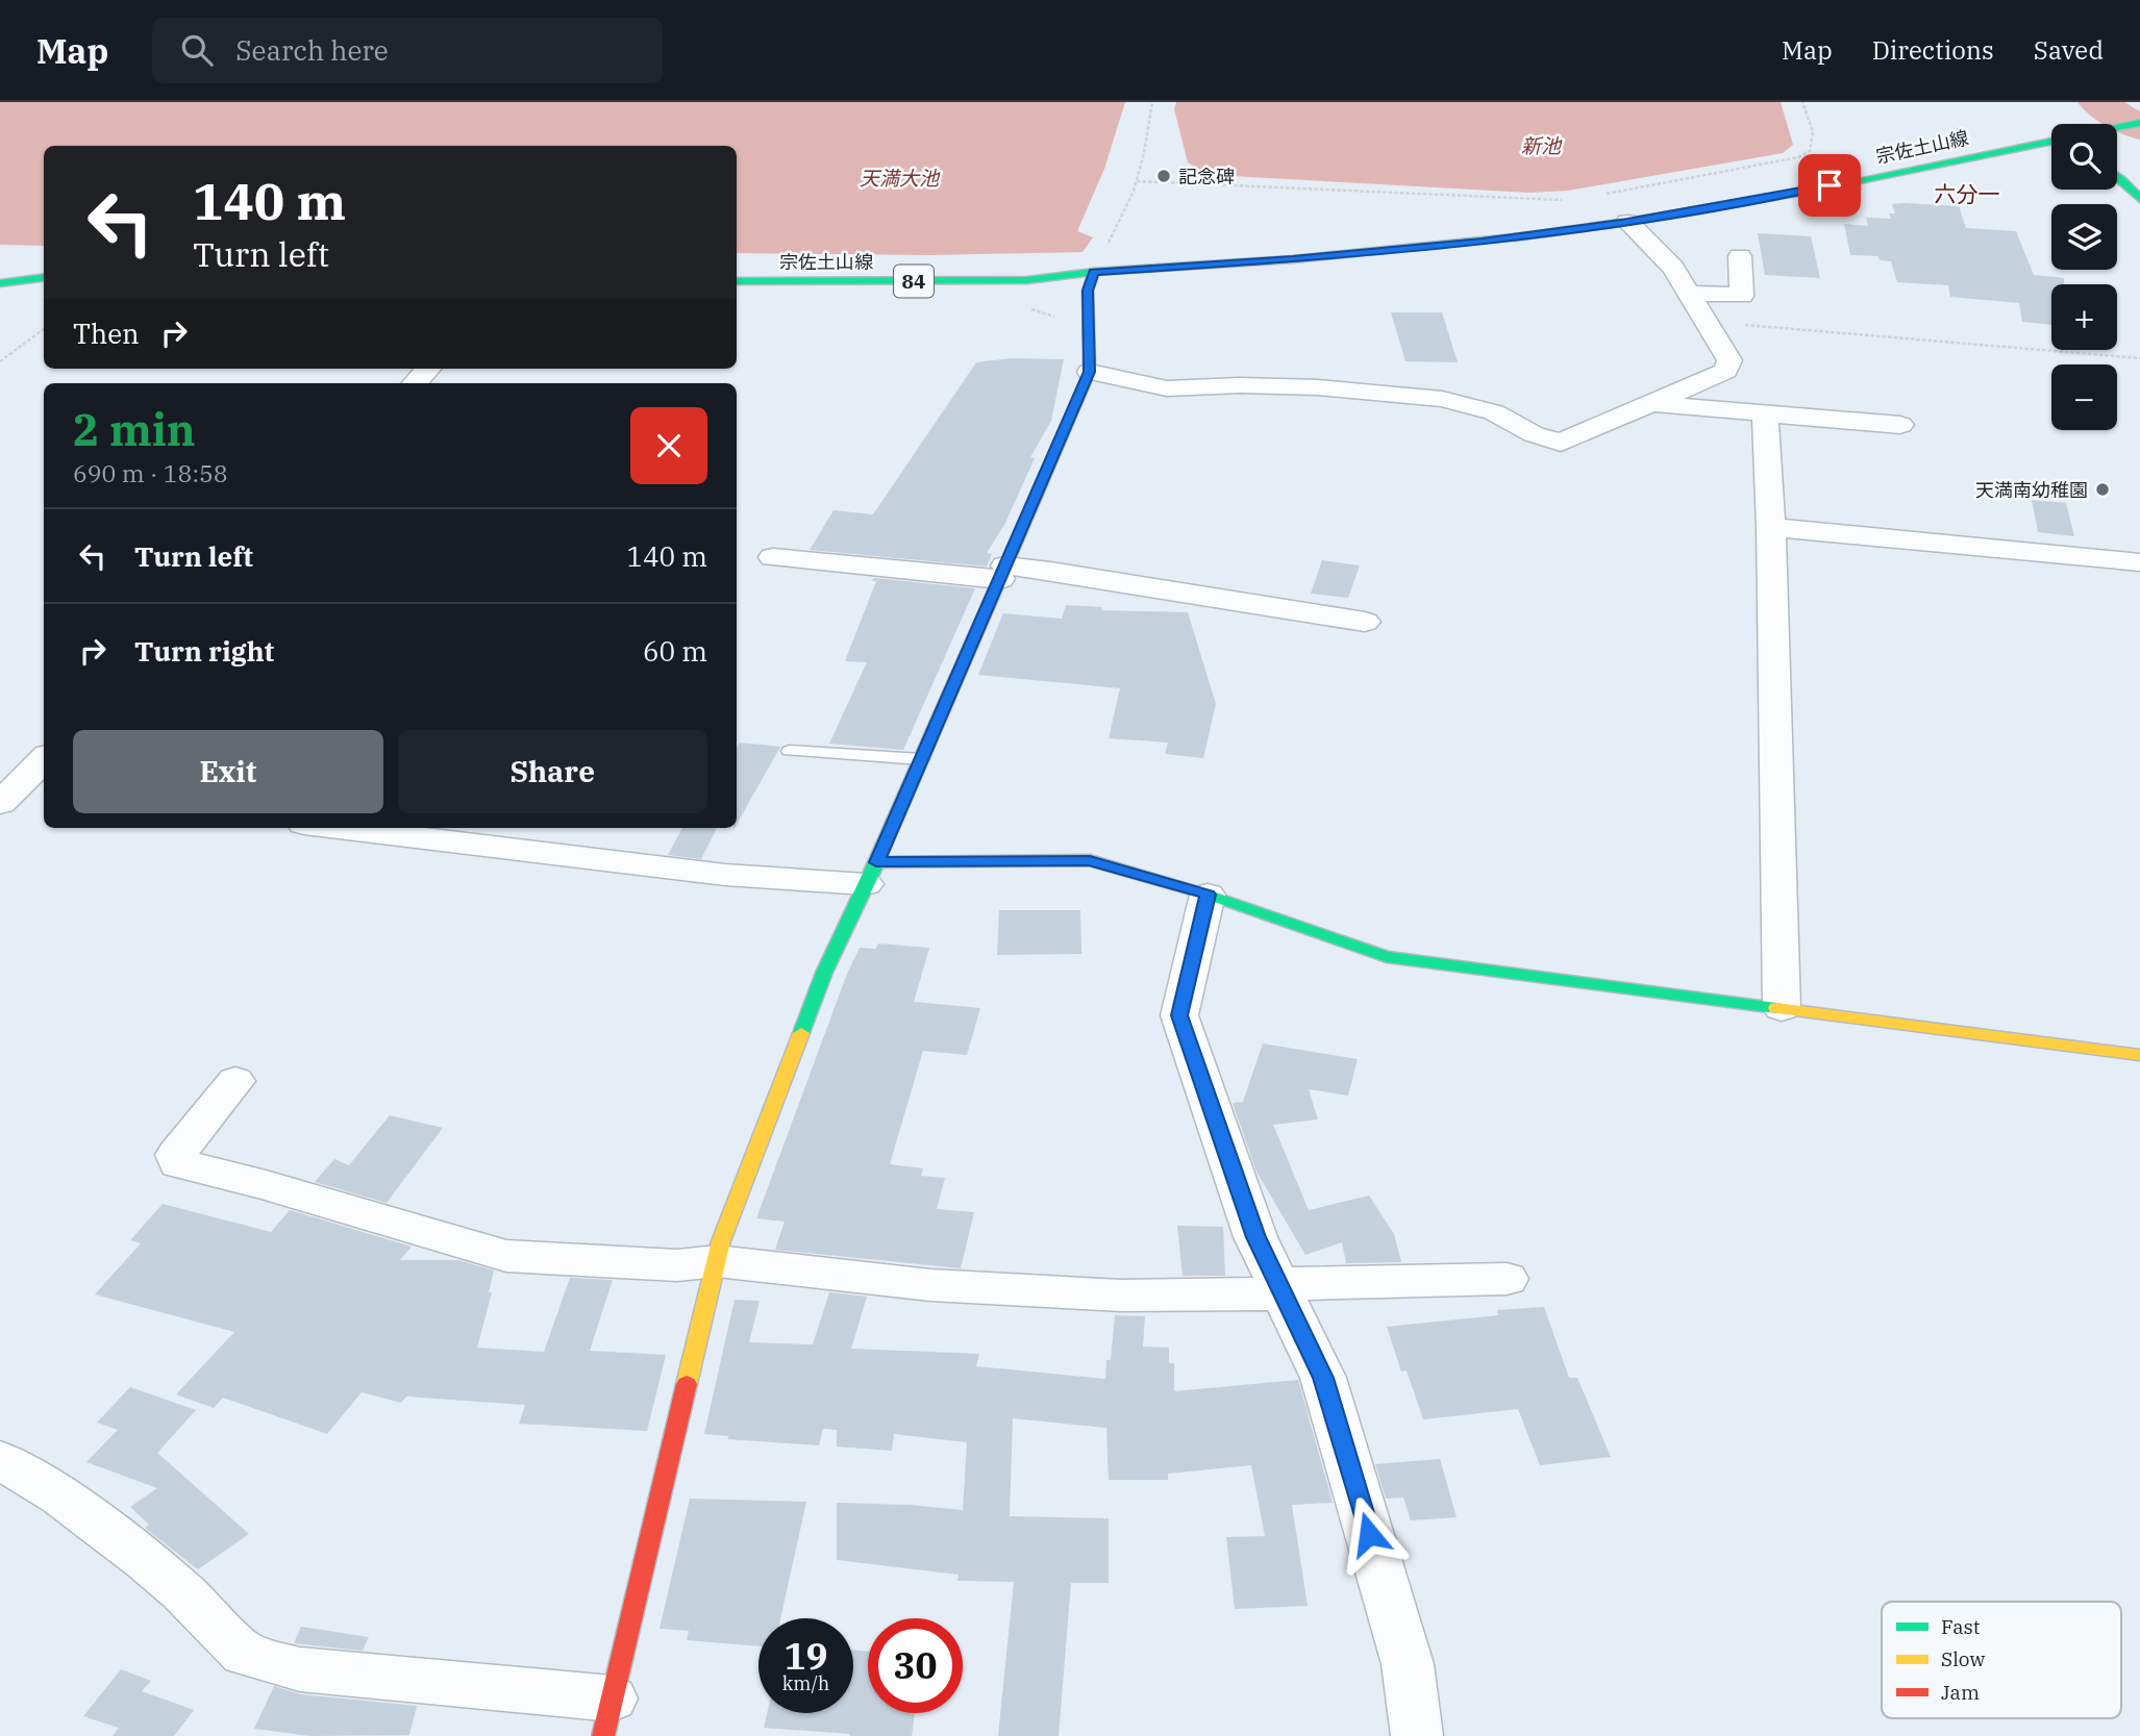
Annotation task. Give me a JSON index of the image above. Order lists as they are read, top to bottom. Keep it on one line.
{"streets":{"street":["宗佐土山線","84"]},"districts":["六分一"],"water":["新池","天満大池"],"places":["記念碑","天満南幼稚園"],"legend":["Fast","Slow","Jam"],"page":{"header":"Map","search":"Search here","nav":["Map","Directions","Saved"],"map_buttons":["+","−"],"turn":["140 m","Turn left"],"then":"Then","heading":["2 min","690 m · 18:58"],"list":[{"name":"Turn left","value":"140 m"},{"name":"Turn right","value":"60 m"}],"buttons":["Exit","Share"],"speed":"19 km/h","limit":"30"}}
